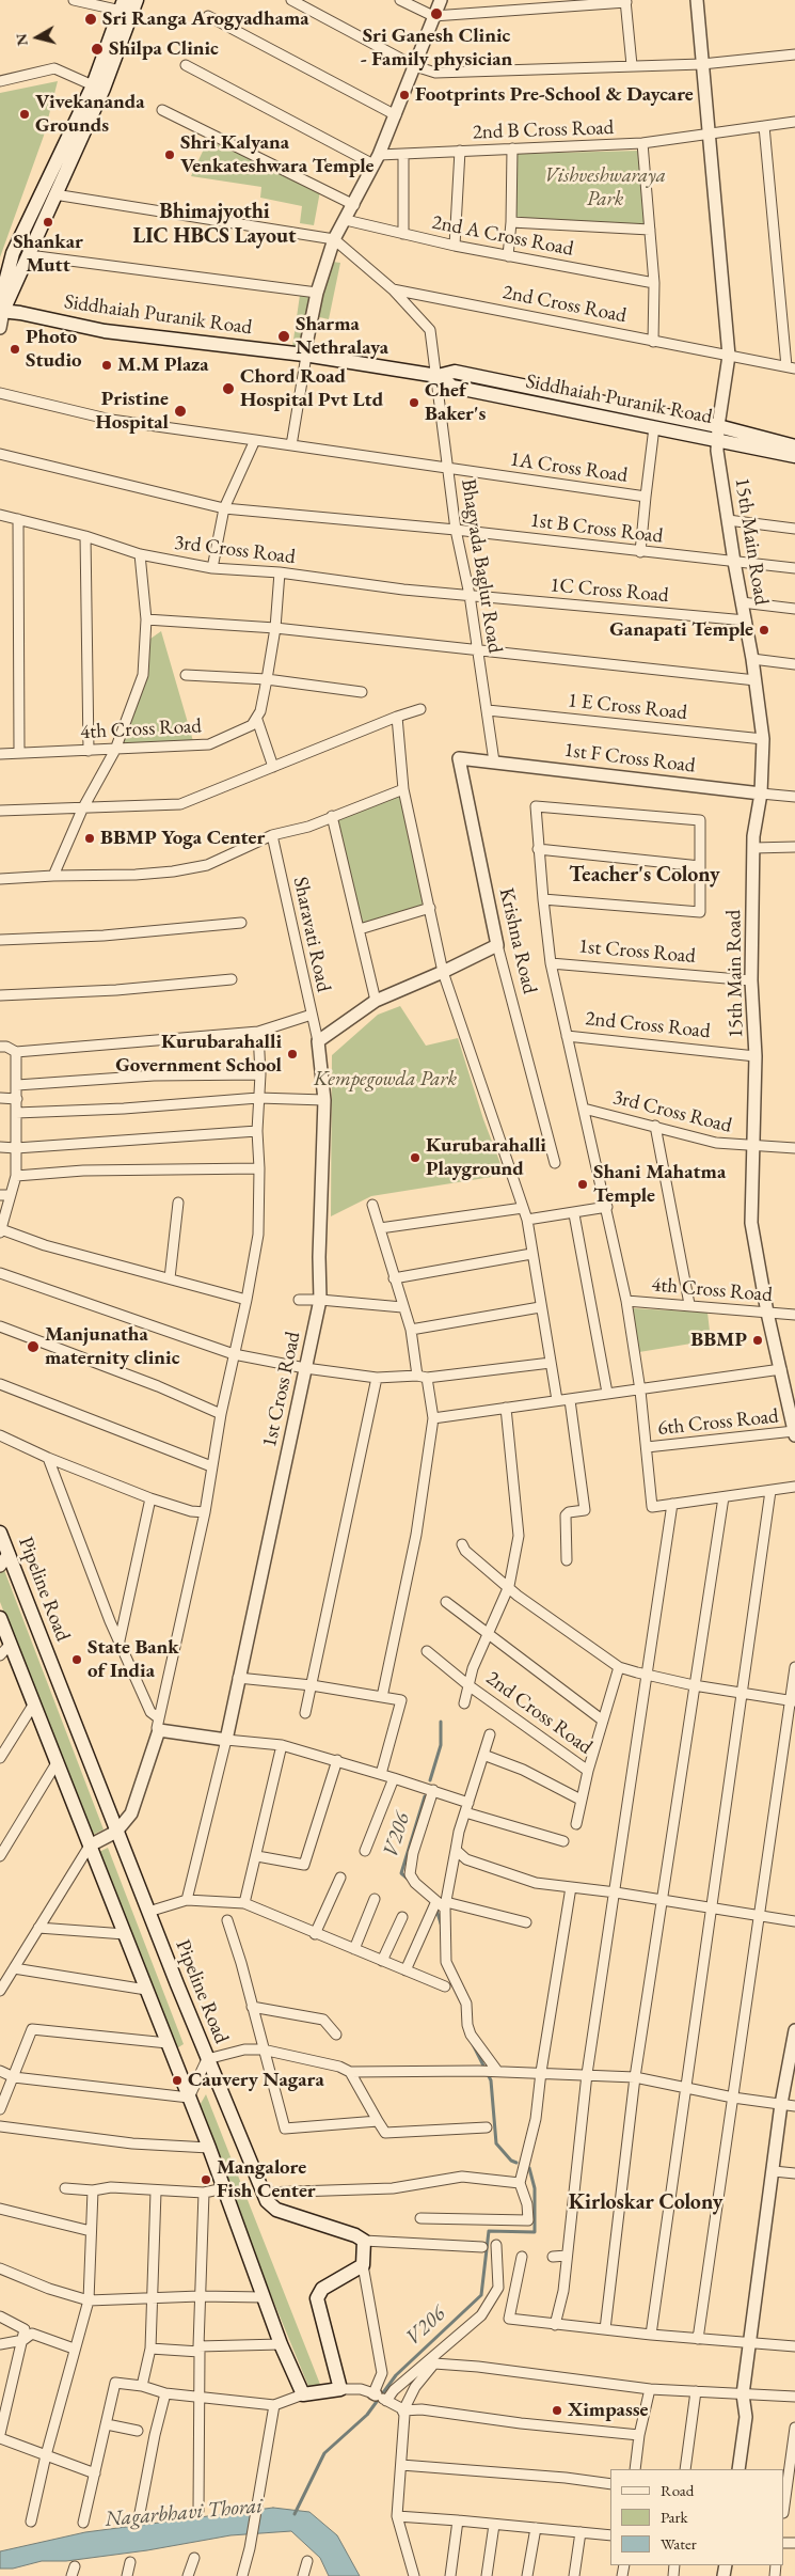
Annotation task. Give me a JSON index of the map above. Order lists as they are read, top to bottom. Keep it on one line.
{"streets":{"main road":["Siddhaiah Puranik Road","Pipeline Road"],"street":["2nd B Cross Road","2nd A Cross Road","2nd Cross Road","1A Cross Road","1st B Cross Road","15th Main Road","3rd Cross Road","Bhagyada Baglur Road","1C Cross Road","1 E Cross Road","4th Cross Road","1st F Cross Road","Sharavati Road","Krishna Road","1st Cross Road","6th Cross Road"]},"crossings":[["2nd B Cross Road","15th Main Road"],["2nd Cross Road","15th Main Road"],["2nd Cross Road","Bhagyada Baglur Road"],["Siddhaiah Puranik Road","1A Cross Road"],["Siddhaiah Puranik Road","15th Main Road"],["Siddhaiah Puranik Road","Bhagyada Baglur Road"],["1A Cross Road","Bhagyada Baglur Road"],["1st B Cross Road","15th Main Road"],["1st B Cross Road","Bhagyada Baglur Road"],["15th Main Road","3rd Cross Road"],["15th Main Road","1C Cross Road"],["15th Main Road","1 E Cross Road"],["15th Main Road","4th Cross Road"],["15th Main Road","1st F Cross Road"],["15th Main Road","1st Cross Road"],["15th Main Road","6th Cross Road"],["3rd Cross Road","Bhagyada Baglur Road"],["3rd Cross Road","1C Cross Road"],["Bhagyada Baglur Road","1C Cross Road"],["Bhagyada Baglur Road","1 E Cross Road"],["Bhagyada Baglur Road","1st F Cross Road"],["Bhagyada Baglur Road","Krishna Road"],["1st F Cross Road","Krishna Road"],["Sharavati Road","1st Cross Road"]],"districts":["Bhimajyothi LIC HBCS Layout","Teacher's Colony","Kirloskar Colony"],"water":["V206","Nagarbhavi Thorai"],"parks":["Vishveshwaraya Park","Kempegowda Park"],"places":["Sri Ganesh Clinic - Family physician","Sri Ranga Arogyadhama","Shilpa Clinic","Footprints Pre-School & Daycare","Vivekananda Grounds","Shri Kalyana Venkateshwara Temple","Shankar Mutt","Sharma Nethralaya","Photo Studio","M.M Plaza","Chord Road Hospital Pvt Ltd","Chef Baker's","Pristine Hospital","Ganapati Temple","BBMP Yoga Center","Kurubarahalli Government School","Kurubarahalli Playground","Shani Mahatma Temple","BBMP","Manjunatha maternity clinic","State Bank of India","Cauvery Nagara","Mangalore Fish Center","Ximpasse"],"legend":["Road","Park","Water"],"north":"left"}
